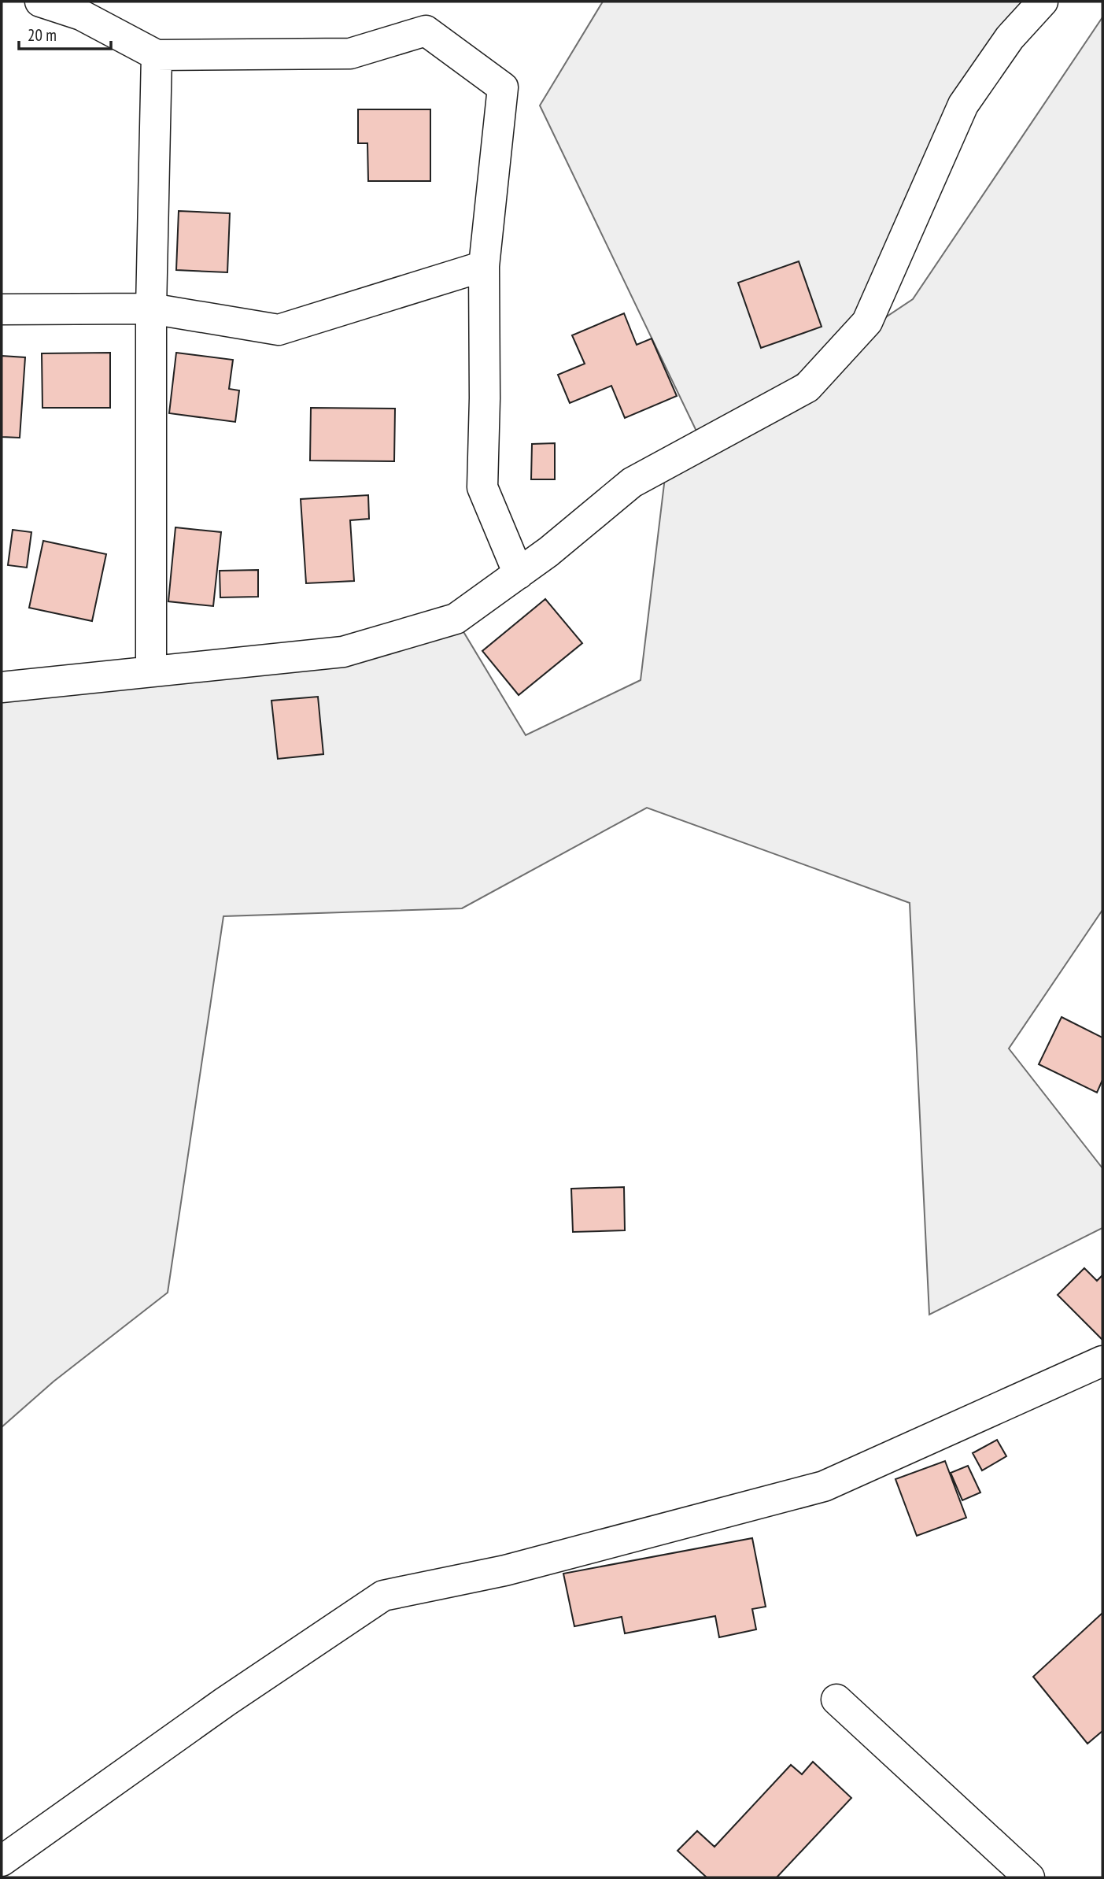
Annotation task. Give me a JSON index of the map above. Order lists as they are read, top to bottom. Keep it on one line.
{"scale_bar":"20 m"}
